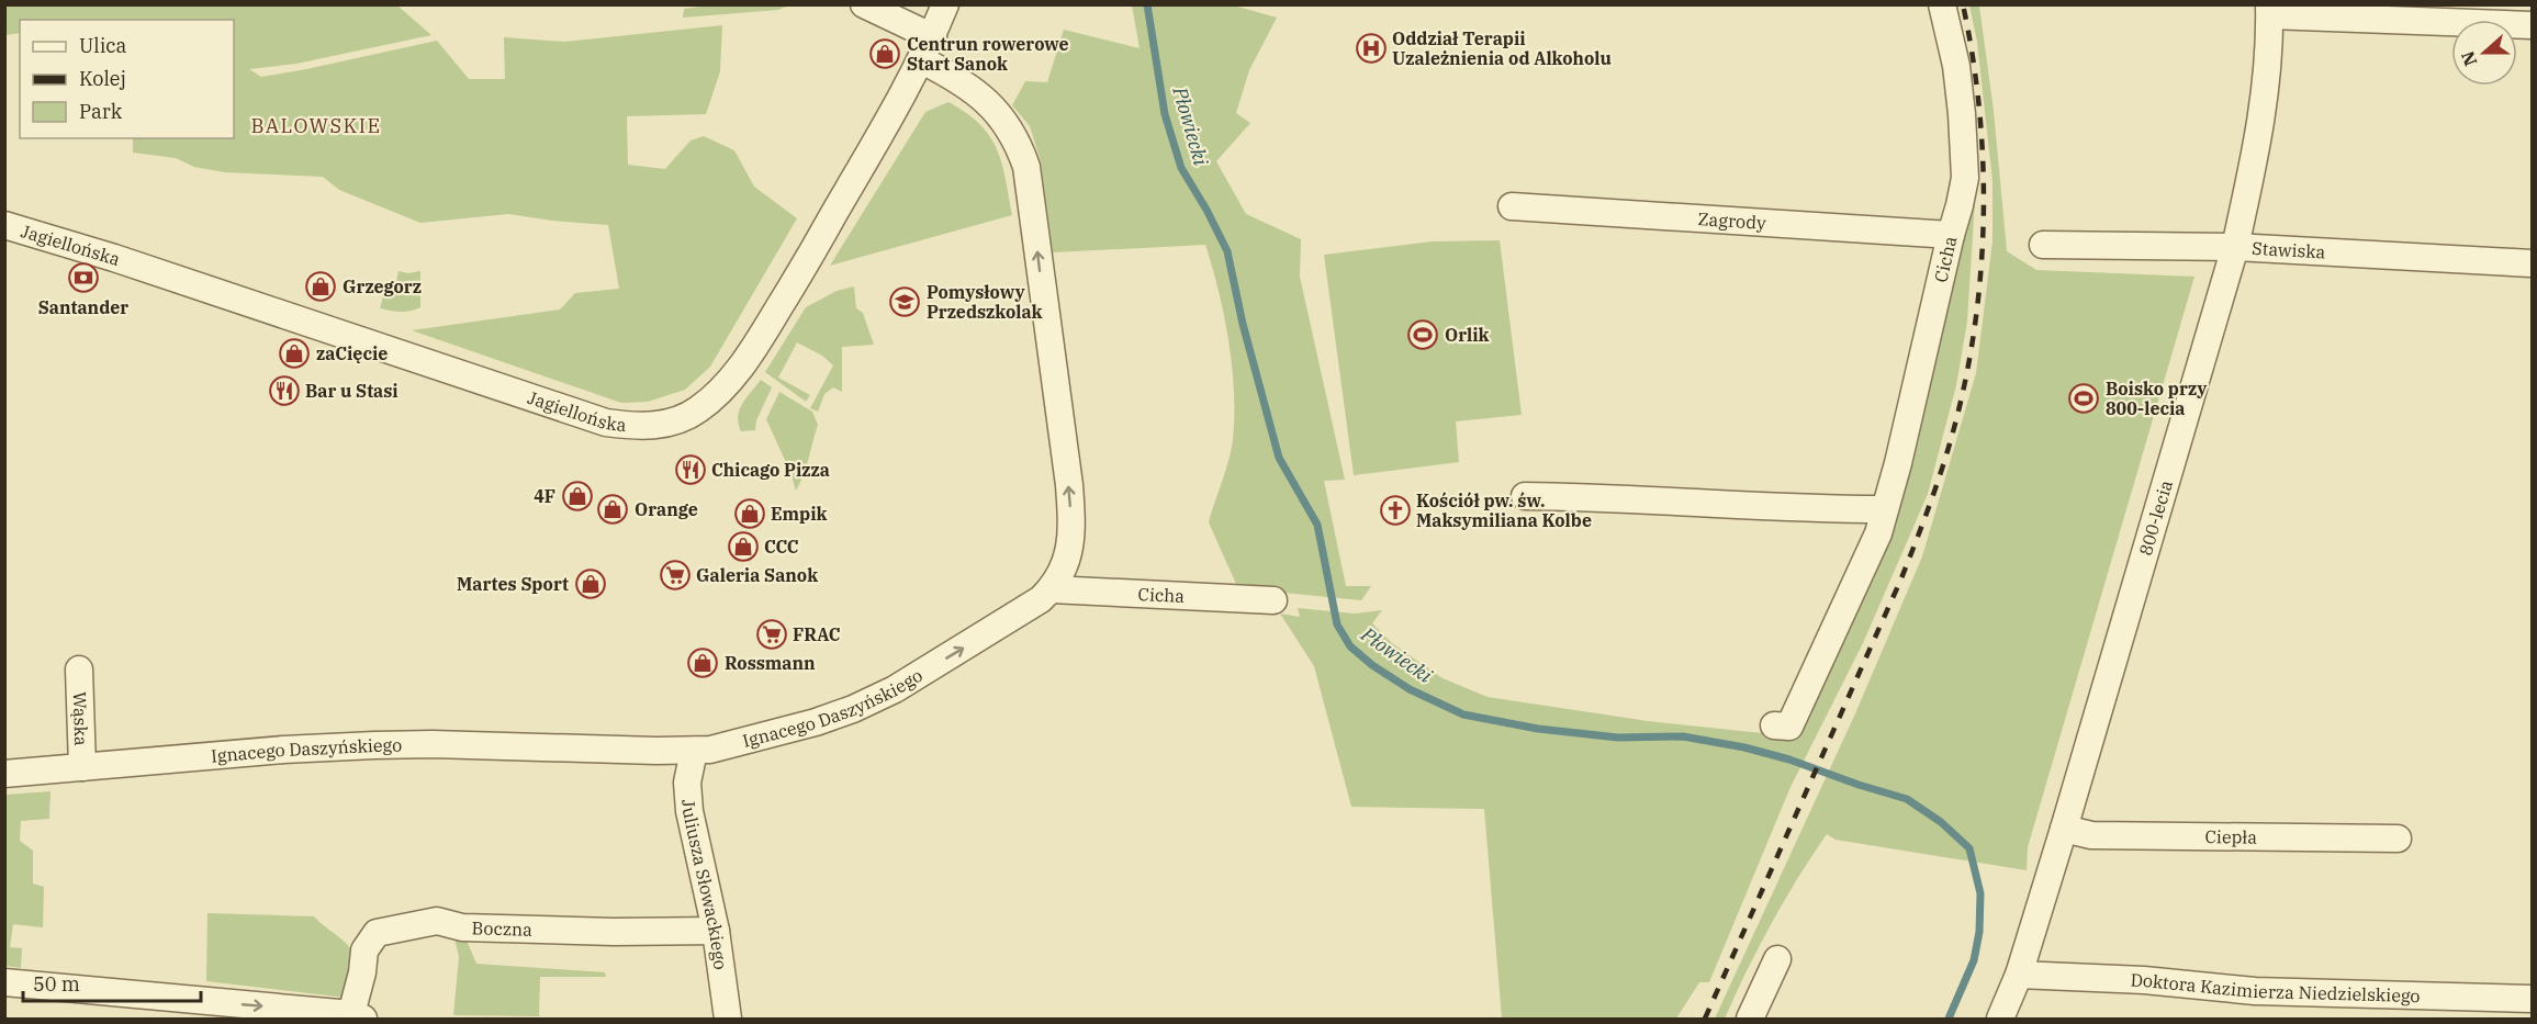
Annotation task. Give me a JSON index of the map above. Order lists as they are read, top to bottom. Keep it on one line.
{"streets":{"street":["Zagrody","Jagiellońska","Stawiska","Cicha","800-lecia","Ignacego Daszyńskiego","Wąska","Ciepła","Juliusza Słowackiego","Boczna","Doktora Kazimierza Niedzielskiego"]},"crossings":[["Zagrody","Cicha"],["Jagiellońska","Ignacego Daszyńskiego"],["Stawiska","800-lecia"],["Cicha","Ignacego Daszyńskiego"],["800-lecia","Ciepła"],["800-lecia","Doktora Kazimierza Niedzielskiego"],["Ignacego Daszyńskiego","Wąska"],["Ignacego Daszyńskiego","Juliusza Słowackiego"],["Juliusza Słowackiego","Boczna"]],"districts":["BALOWSKIE"],"water":["Płowiecki"],"places":{"hospital":["Oddział Terapii Uzależnienia od Alkoholu"],"shop":["Centrun rowerowe Start Sanok","Grzegorz","zaCięcie","4F","Orange","Empik","CCC","Martes Sport","Rossmann"],"bank":["Santander"],"school or university":["Pomysłowy Przedszkolak"],"sports":["Orlik","Boisko przy 800-lecia"],"restaurant":["Bar u Stasi","Chicago Pizza"],"church":["Kościół pw. św. Maksymiliana Kolbe"],"supermarket":["Galeria Sanok","FRAC"]},"legend":["Ulica","Kolej","Park"],"scale_bar":"50 m","north":"left"}
